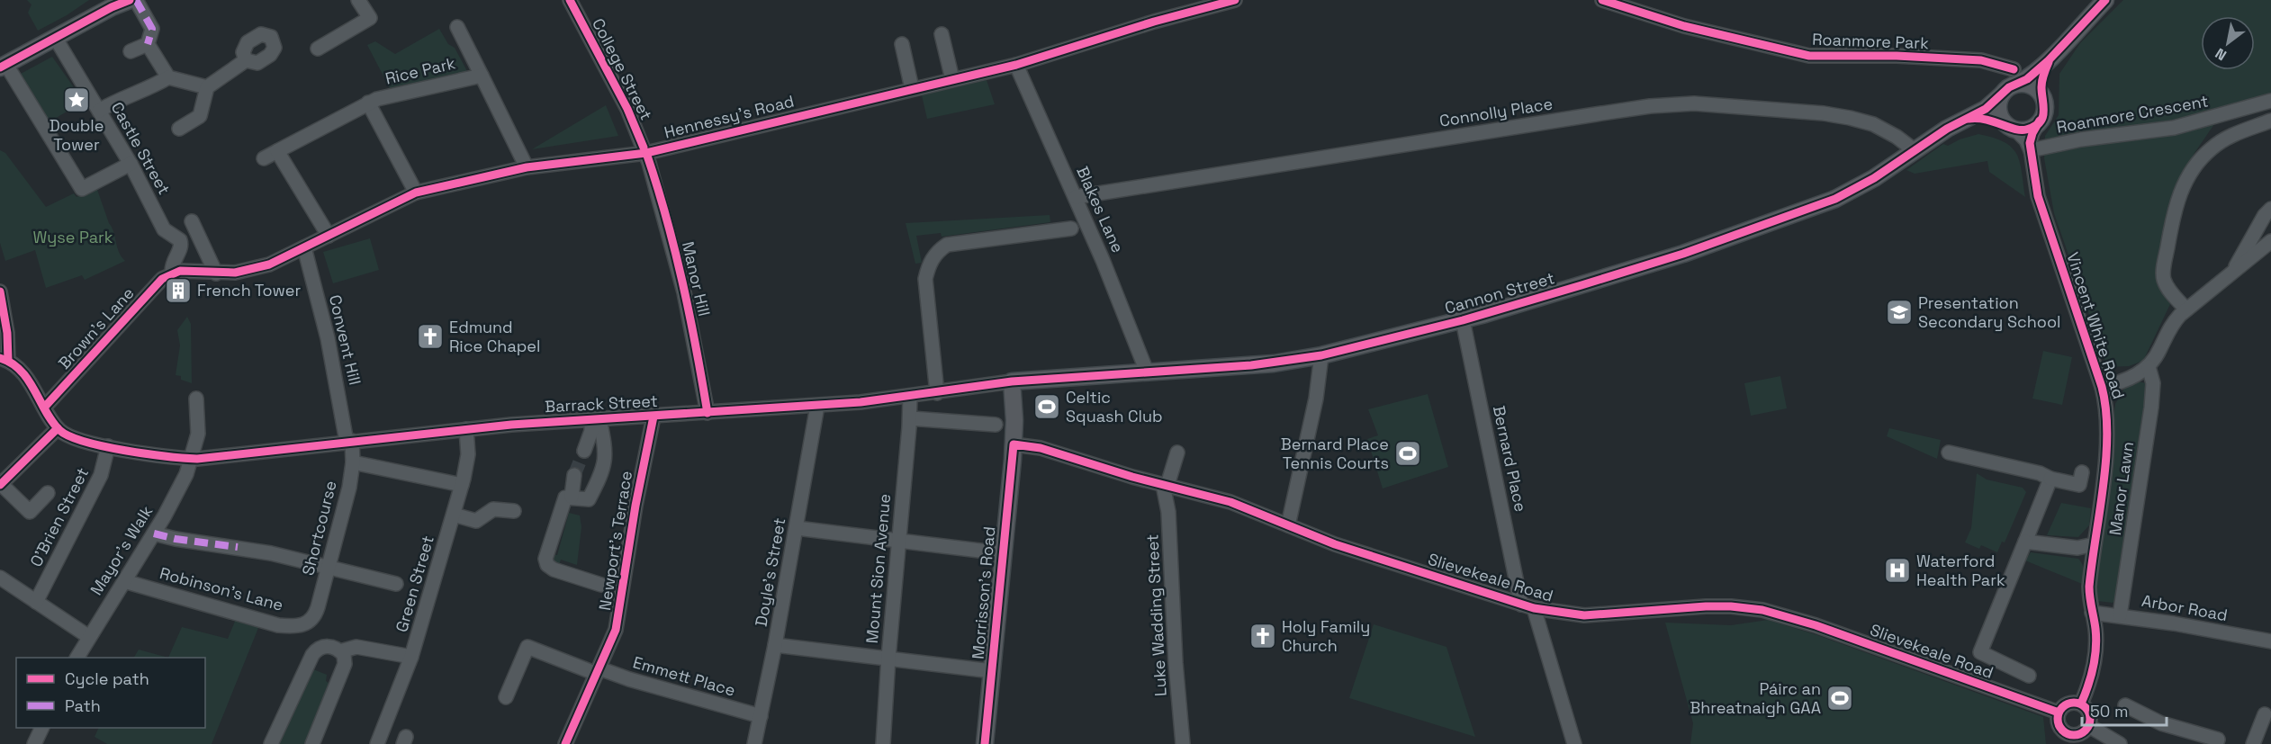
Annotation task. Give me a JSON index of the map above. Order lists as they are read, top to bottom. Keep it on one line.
{"streets":{"main road":["Cannon Street","Morrisson's Road"],"street":["Roanmore Park","College Street","Rice Park","Connolly Place","Roanmore Crescent","Hennessy's Road","Castle Street","Blakes Lane","Manor Hill","Vincent White Road","Brown's Lane","Convent Hill","Barrack Street","Bernard Place","Manor Lawn","O'Brien Street","Shortcourse","Newport's Terrace","Mayor's Walk","Mount Sion Avenue","Doyle's Street","Slievekeale Road","Green Street","Robinson's Lane","Arbor Road","Luke Wadding Street","Emmett Place"]},"crossings":[["Roanmore Park","Cannon Street"],["Roanmore Park","Vincent White Road"],["College Street","Hennessy's Road"],["College Street","Manor Hill"],["Rice Park","Hennessy's Road"],["Connolly Place","Blakes Lane"],["Connolly Place","Cannon Street"],["Roanmore Crescent","Vincent White Road"],["Hennessy's Road","Castle Street"],["Hennessy's Road","Blakes Lane"],["Hennessy's Road","Manor Hill"],["Hennessy's Road","Brown's Lane"],["Hennessy's Road","Convent Hill"],["Castle Street","Brown's Lane"],["Blakes Lane","Cannon Street"],["Manor Hill","Barrack Street"],["Cannon Street","Vincent White Road"],["Cannon Street","Barrack Street"],["Cannon Street","Bernard Place"],["Cannon Street","Morrisson's Road"],["Vincent White Road","Slievekeale Road"],["Vincent White Road","Arbor Road"],["Convent Hill","Barrack Street"],["Convent Hill","Shortcourse"],["Barrack Street","O'Brien Street"],["Barrack Street","Shortcourse"],["Barrack Street","Newport's Terrace"],["Barrack Street","Mayor's Walk"],["Barrack Street","Mount Sion Avenue"],["Barrack Street","Doyle's Street"],["Barrack Street","Green Street"],["Barrack Street","Morrisson's Road"],["Bernard Place","Slievekeale Road"],["Manor Lawn","Arbor Road"],["Shortcourse","Robinson's Lane"],["Newport's Terrace","Emmett Place"],["Mayor's Walk","Robinson's Lane"],["Doyle's Street","Emmett Place"],["Slievekeale Road","Morrisson's Road"],["Slievekeale Road","Luke Wadding Street"]],"parks":["Wyse Park"],"places":{"place":["Double Tower"],"building":["French Tower"],"school or university":["Presentation Secondary School"],"church":["Edmund Rice Chapel","Holy Family Church"],"sports":["Celtic Squash Club","Bernard Place Tennis Courts","Páirc an Bhreatnaigh GAA"],"hospital":["Waterford Health Park"]},"legend":["Cycle path","Path"],"scale_bar":"50 m","north":"bottom left"}
